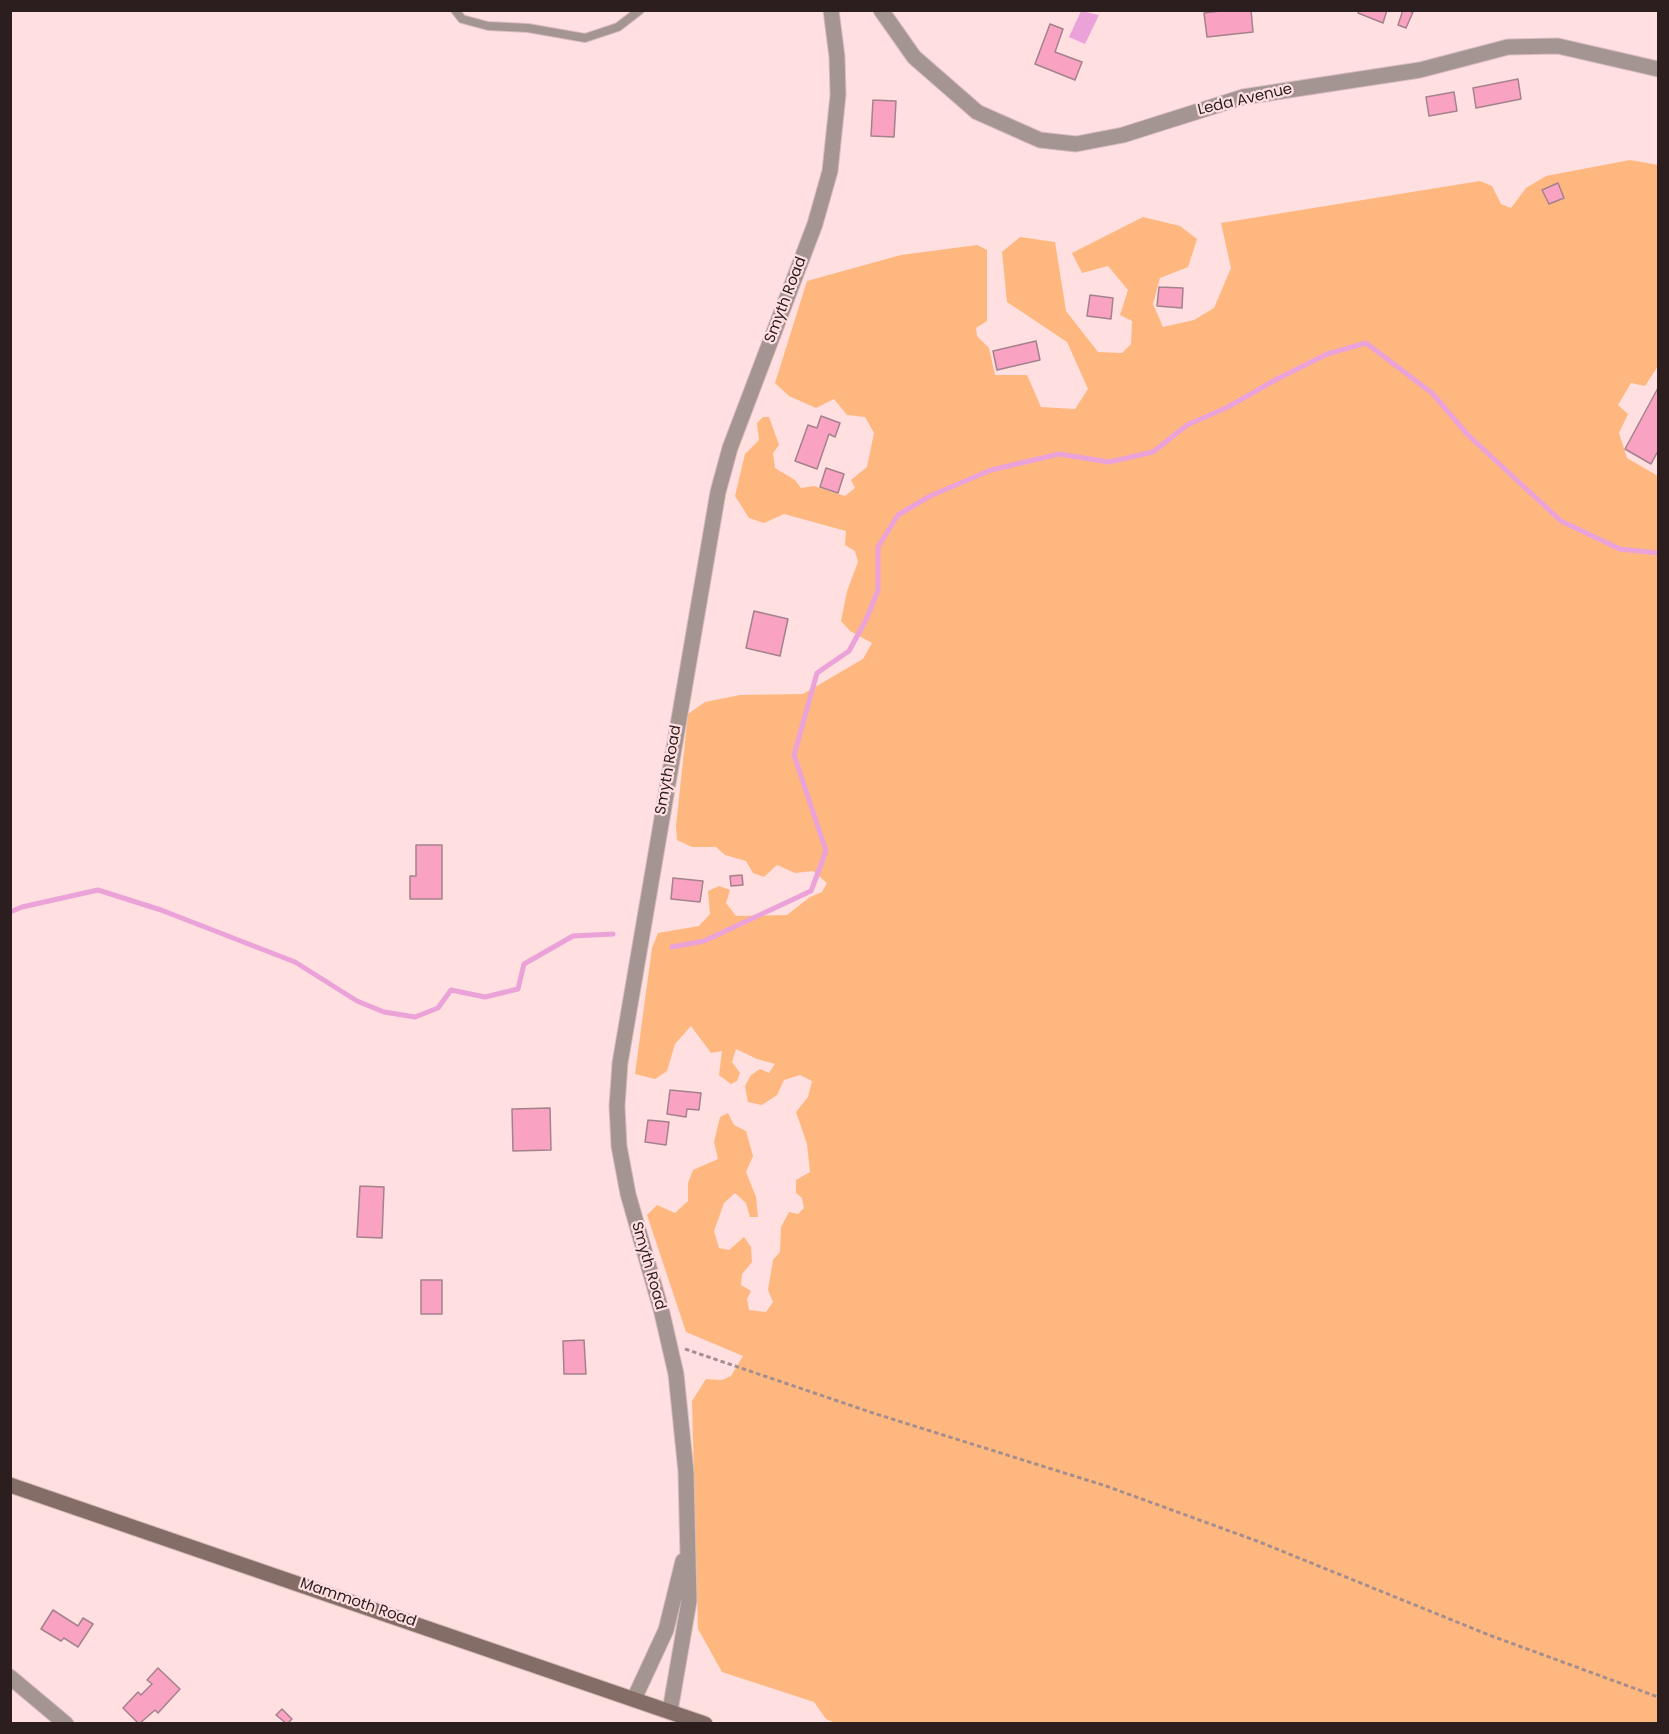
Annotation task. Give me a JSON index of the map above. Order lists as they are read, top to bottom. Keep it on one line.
{"streets":{"main road":["Mammoth Road"],"street":["Leda Avenue","Smyth Road"]},"crossings":[["Smyth Road","Mammoth Road"]]}
